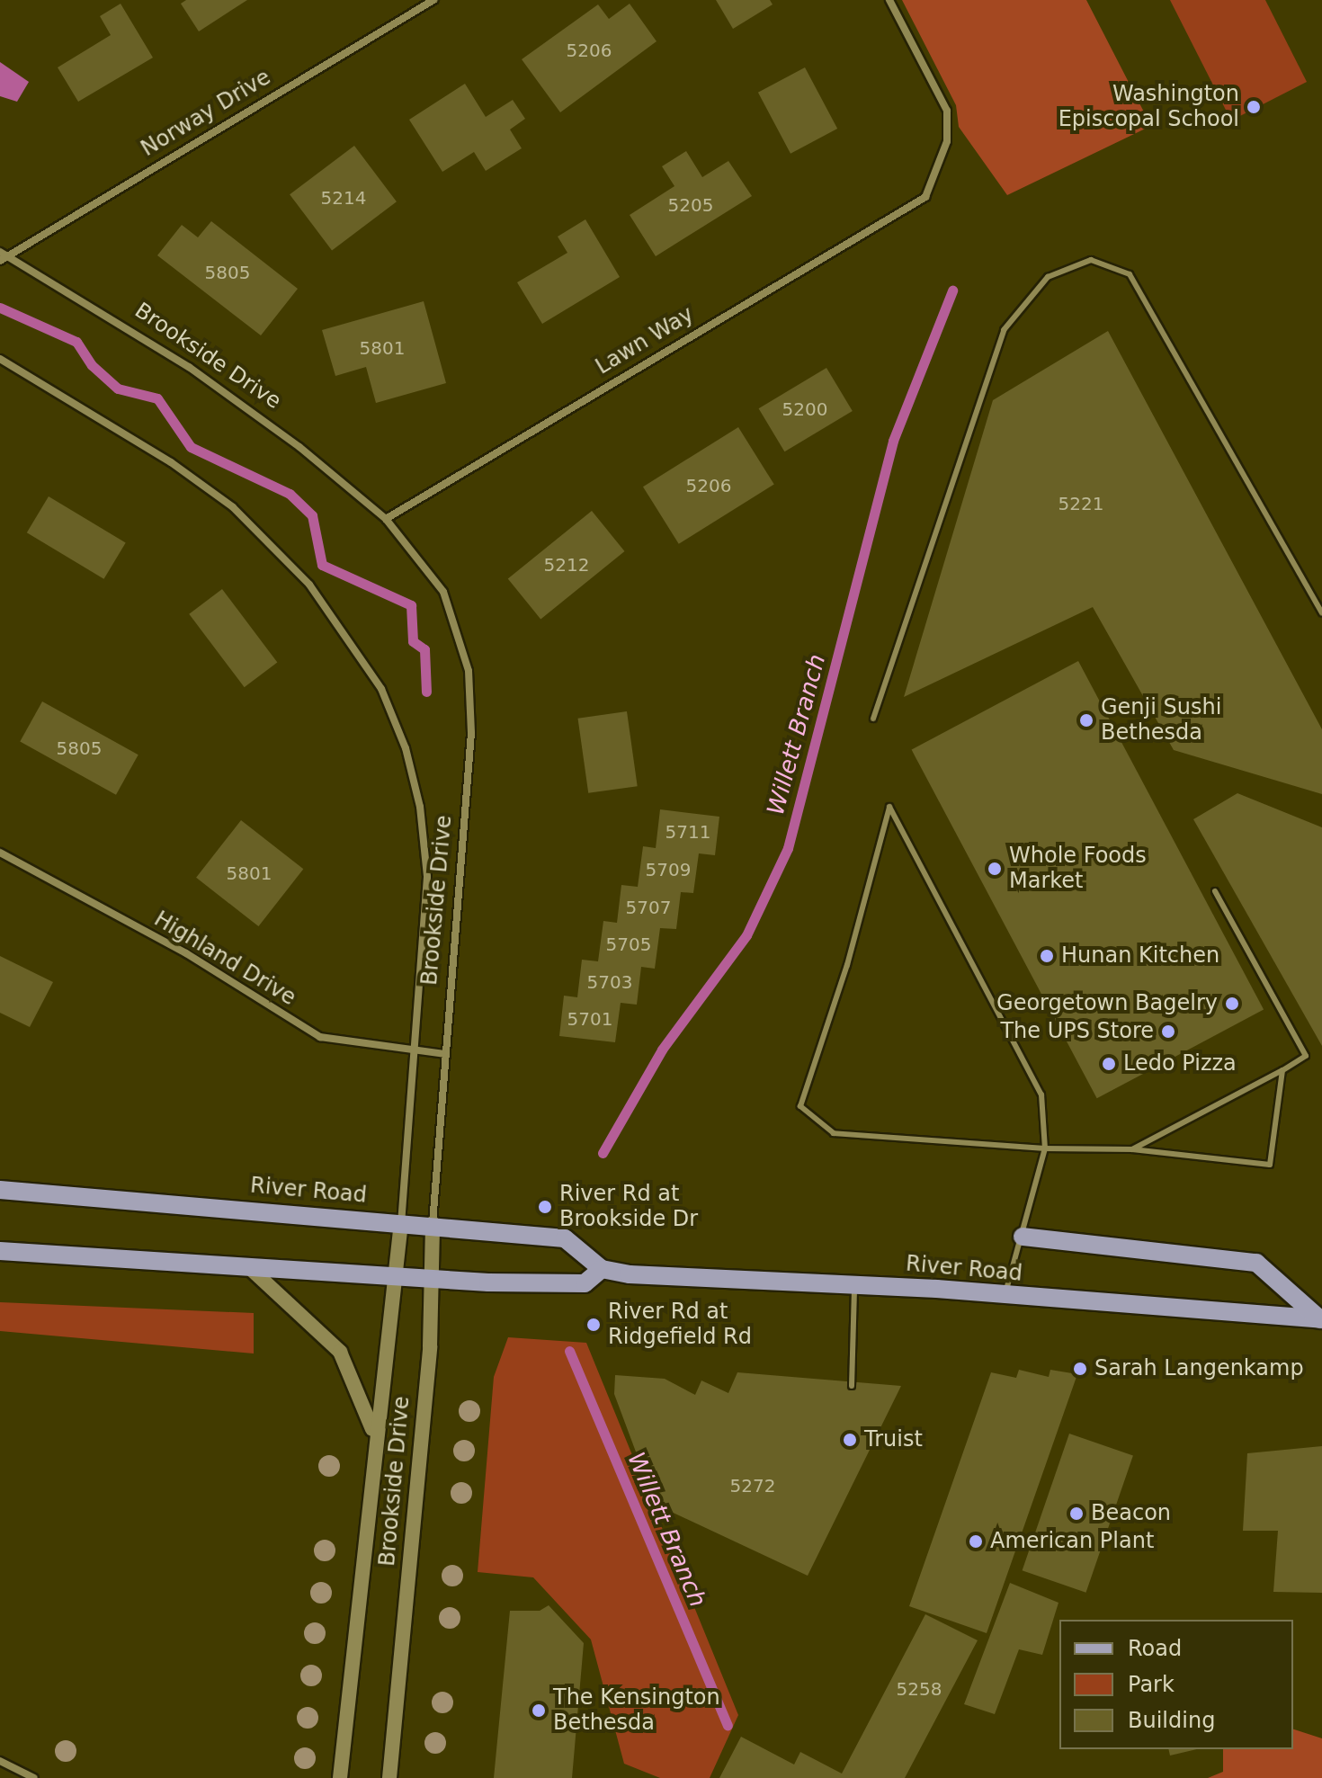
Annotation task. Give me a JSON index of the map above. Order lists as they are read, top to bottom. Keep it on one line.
{"streets":{"main road":["River Road"],"street":["Norway Drive","Lawn Way","Brookside Drive","Highland Drive"]},"crossings":[["Norway Drive","Brookside Drive"],["Lawn Way","Brookside Drive"],["Brookside Drive","Highland Drive"],["Brookside Drive","River Road"]],"water":["Willett Branch"],"places":["Washington Episcopal School","Genji Sushi Bethesda","Whole Foods Market","Hunan Kitchen","Georgetown Bagelry","The UPS Store","Ledo Pizza","River Rd at Brookside Dr","River Rd at Ridgefield Rd","Sarah Langenkamp","Truist","Beacon","American Plant","The Kensington Bethesda"],"house_numbers":["5206","5214","5205","5805","5801","5200","5206","5221","5212","5805","5711","5709","5801","5707","5705","5703","5701","5272","5258"],"legend":["Road","Park","Building"]}
